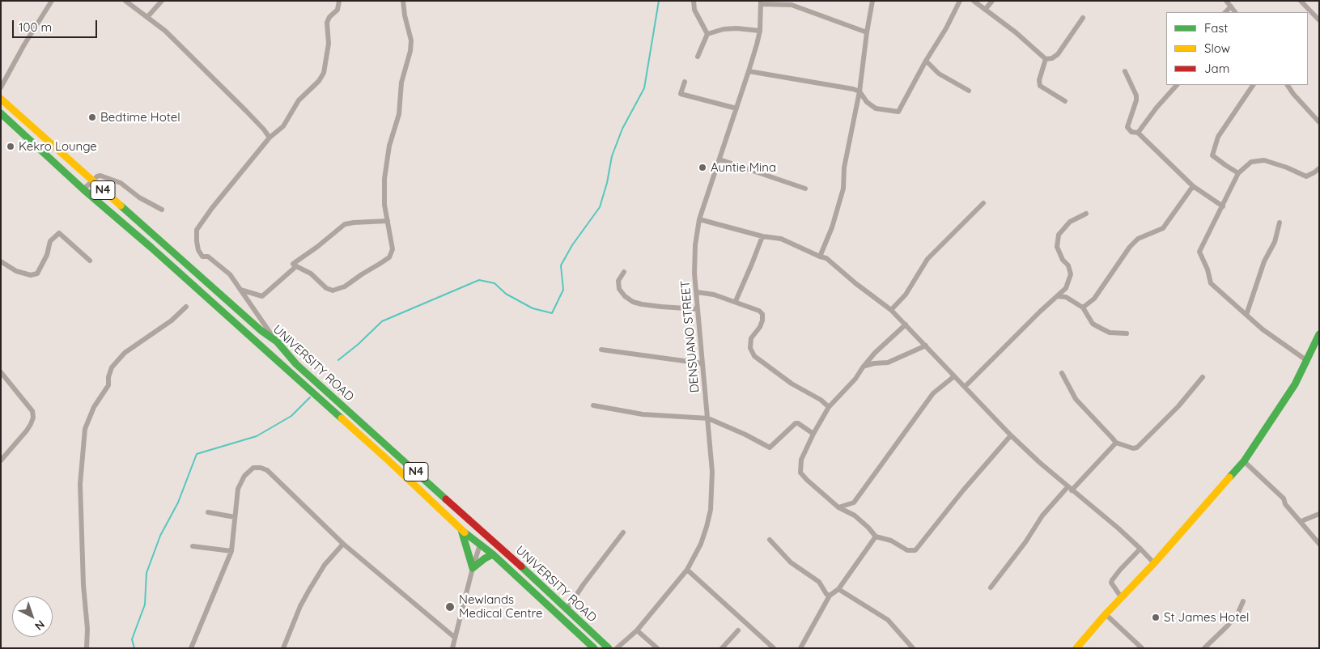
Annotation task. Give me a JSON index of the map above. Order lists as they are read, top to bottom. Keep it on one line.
{"streets":{"main road":["N4","UNIVERSITY ROAD"],"street":["DENSUANO STREET"]},"places":["Bedtime Hotel","Kekro Lounge","Auntie Mina","Newlands Medical Centre","St James Hotel"],"legend":["Fast","Slow","Jam"],"scale_bar":"100 m","north":"bottom right"}
